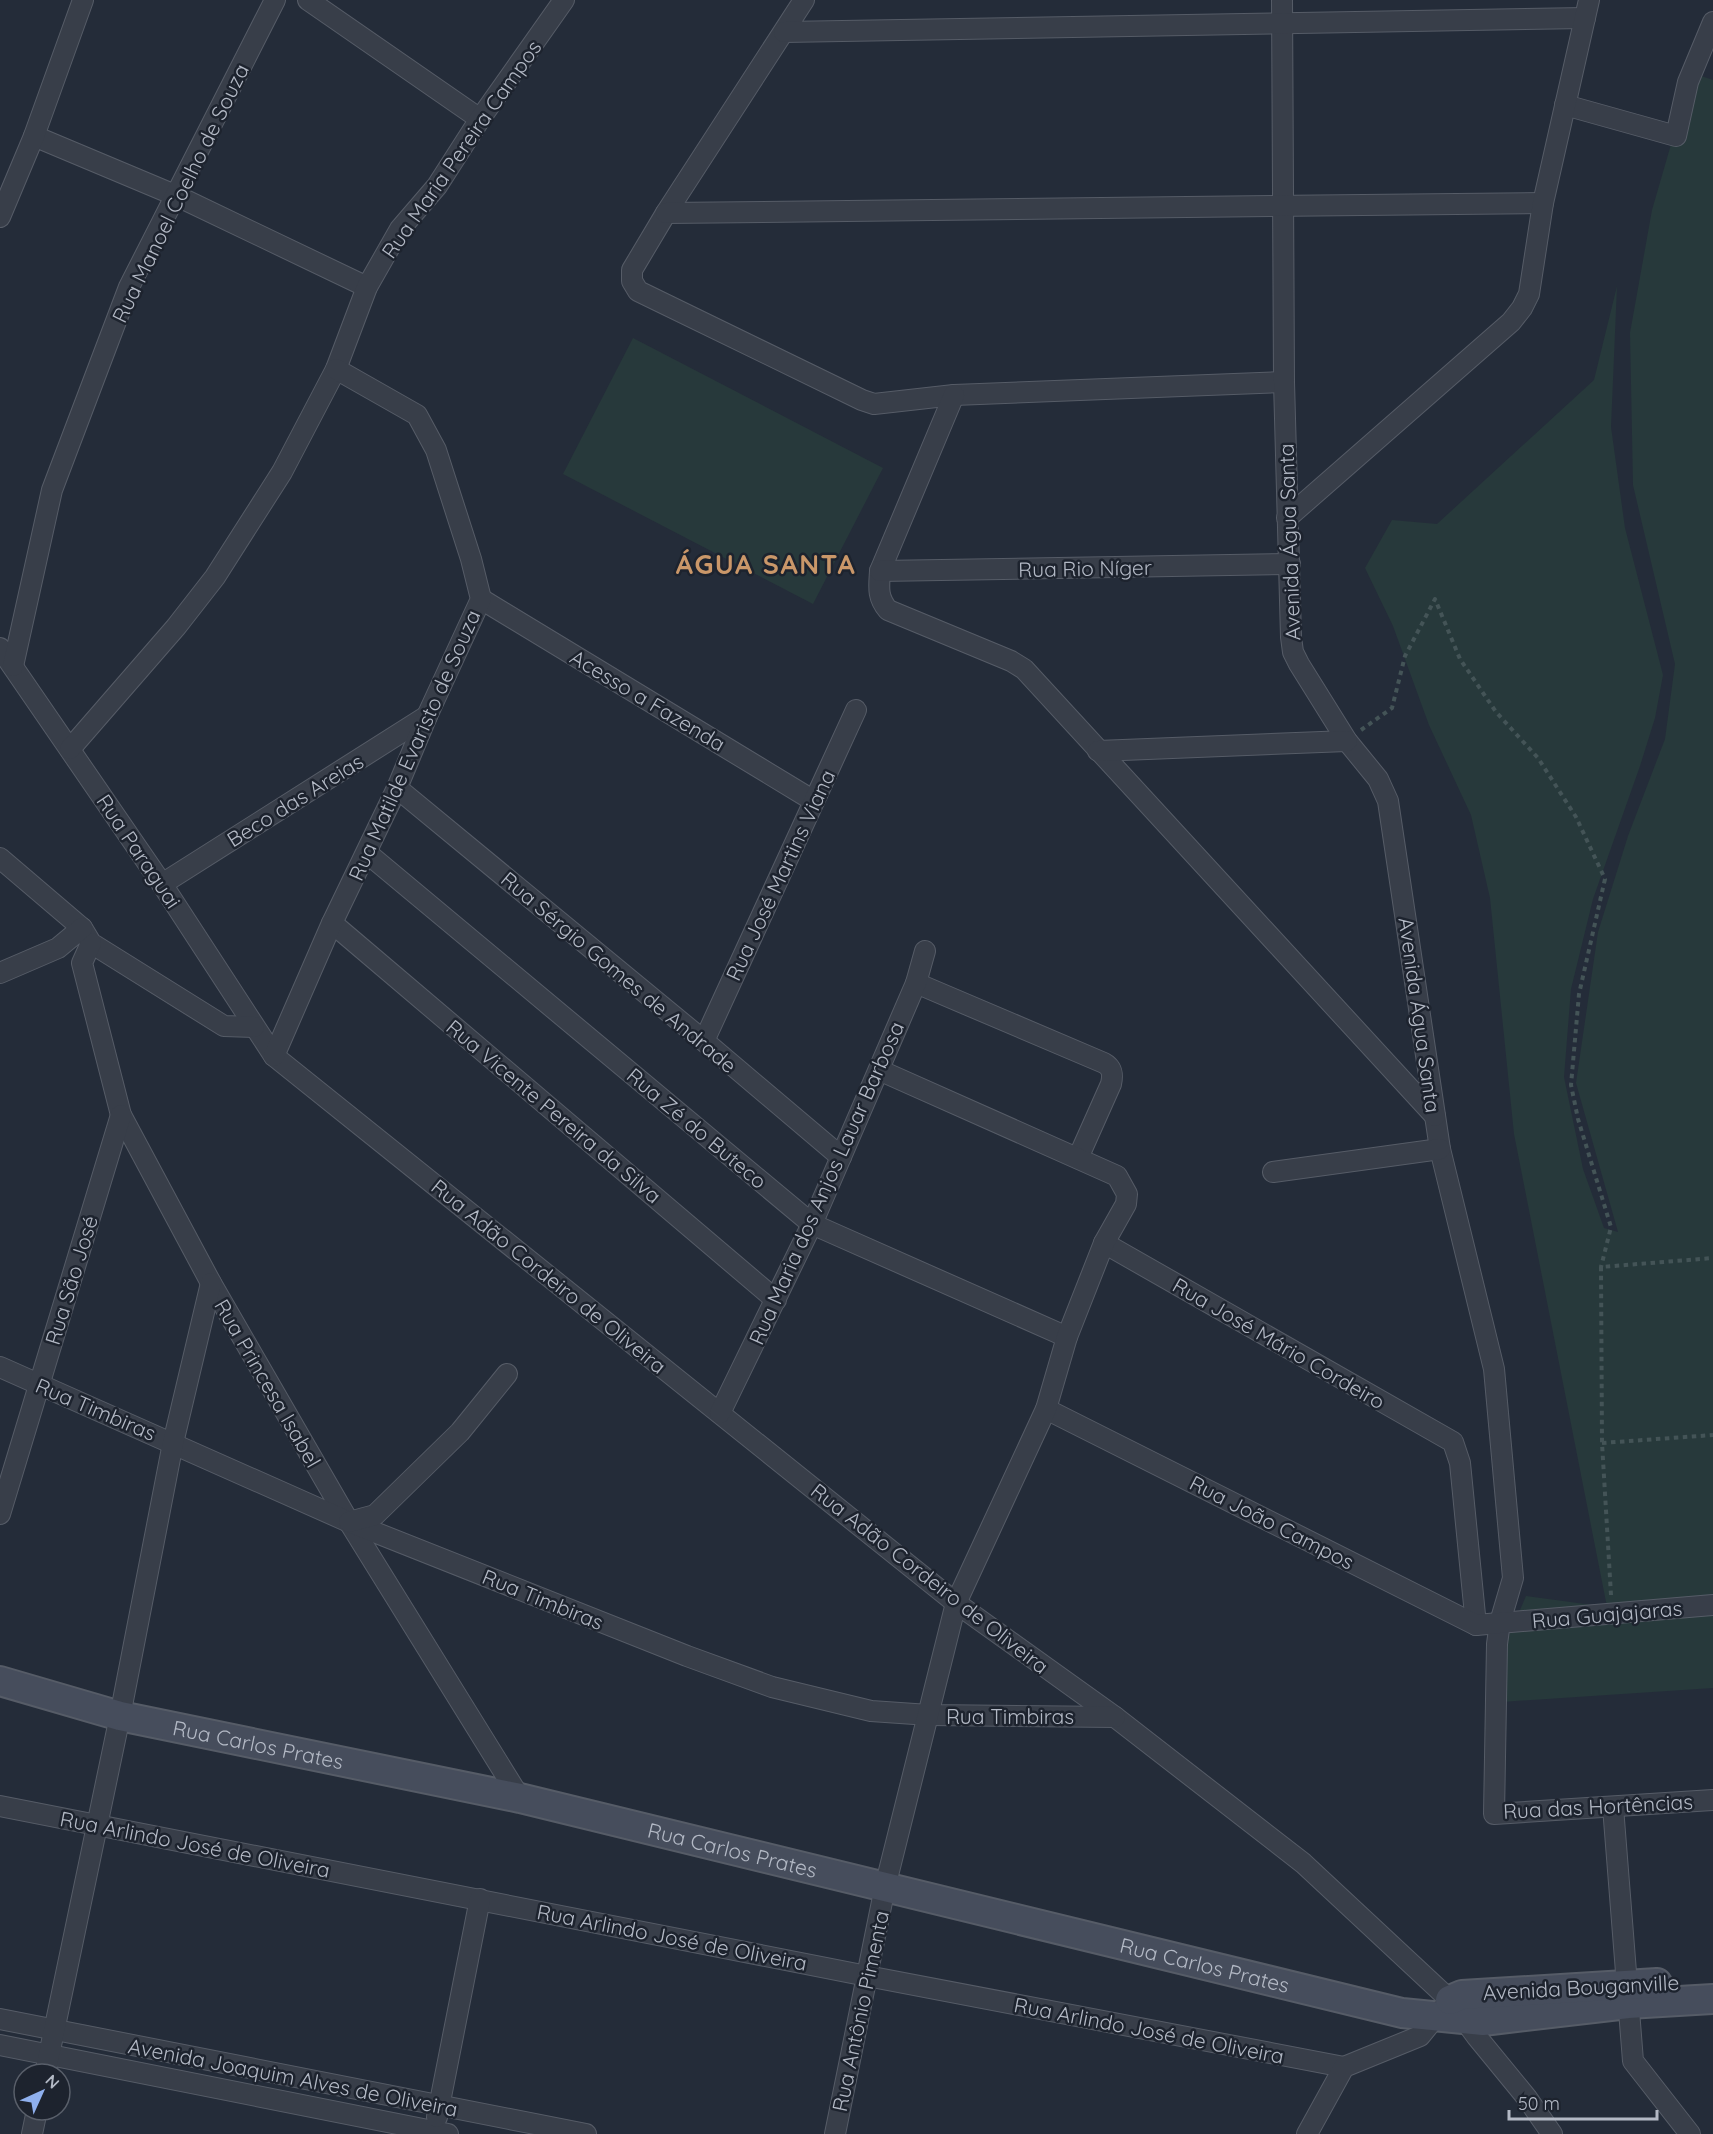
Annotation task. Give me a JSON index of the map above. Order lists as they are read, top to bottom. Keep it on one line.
{"streets":{"street":["Rua Maria Pereira Campos","Rua Manoel Coelho de Souza","Avenida Água Santa","Rua Rio Níger","Acesso a Fazenda","Rua Matilde Evaristo de Souza","Beco das Areias","Rua Paraguai","Rua José Martins Viana","Rua Sérgio Gomes de Andrade","Rua Vicente Pereira da Silva","Rua Zé do Buteco","Rua Maria dos Anjos Lauar Barbosa","Rua Adão Cordeiro de Oliveira","Rua São José","Rua José Mário Cordeiro","Rua Princesa Isabel","Rua Timbiras","Rua João Campos","Rua Guajajaras","Rua Carlos Prates","Rua das Hortências","Rua Arlindo José de Oliveira","Avenida Bouganville","Rua Antônio Pimenta","Avenida Joaquim Alves de Oliveira"]},"crossings":[["Rua Maria Pereira Campos","Rua Matilde Evaristo de Souza"],["Rua Maria Pereira Campos","Rua Paraguai"],["Rua Manoel Coelho de Souza","Rua Paraguai"],["Avenida Água Santa","Rua Rio Níger"],["Avenida Água Santa","Rua Guajajaras"],["Avenida Água Santa","Rua das Hortências"],["Acesso a Fazenda","Rua Matilde Evaristo de Souza"],["Acesso a Fazenda","Rua José Martins Viana"],["Rua Matilde Evaristo de Souza","Beco das Areias"],["Rua Matilde Evaristo de Souza","Rua Paraguai"],["Rua Matilde Evaristo de Souza","Rua Sérgio Gomes de Andrade"],["Rua Matilde Evaristo de Souza","Rua Vicente Pereira da Silva"],["Rua Matilde Evaristo de Souza","Rua Zé do Buteco"],["Rua Matilde Evaristo de Souza","Rua Adão Cordeiro de Oliveira"],["Beco das Areias","Rua Paraguai"],["Rua Paraguai","Rua Adão Cordeiro de Oliveira"],["Rua José Martins Viana","Rua Sérgio Gomes de Andrade"],["Rua Sérgio Gomes de Andrade","Rua Maria dos Anjos Lauar Barbosa"],["Rua Vicente Pereira da Silva","Rua Maria dos Anjos Lauar Barbosa"],["Rua Zé do Buteco","Rua Maria dos Anjos Lauar Barbosa"],["Rua Maria dos Anjos Lauar Barbosa","Rua Adão Cordeiro de Oliveira"],["Rua Adão Cordeiro de Oliveira","Rua Timbiras"],["Rua Adão Cordeiro de Oliveira","Rua Carlos Prates"],["Rua Adão Cordeiro de Oliveira","Avenida Bouganville"],["Rua São José","Rua Princesa Isabel"],["Rua São José","Rua Timbiras"],["Rua José Mário Cordeiro","Rua João Campos"],["Rua Princesa Isabel","Rua Timbiras"],["Rua Princesa Isabel","Rua Carlos Prates"],["Rua Carlos Prates","Avenida Bouganville"],["Rua Carlos Prates","Rua Antônio Pimenta"],["Rua Arlindo José de Oliveira","Rua Antônio Pimenta"]],"districts":["ÁGUA SANTA"],"scale_bar":"50 m","north":"top right"}
